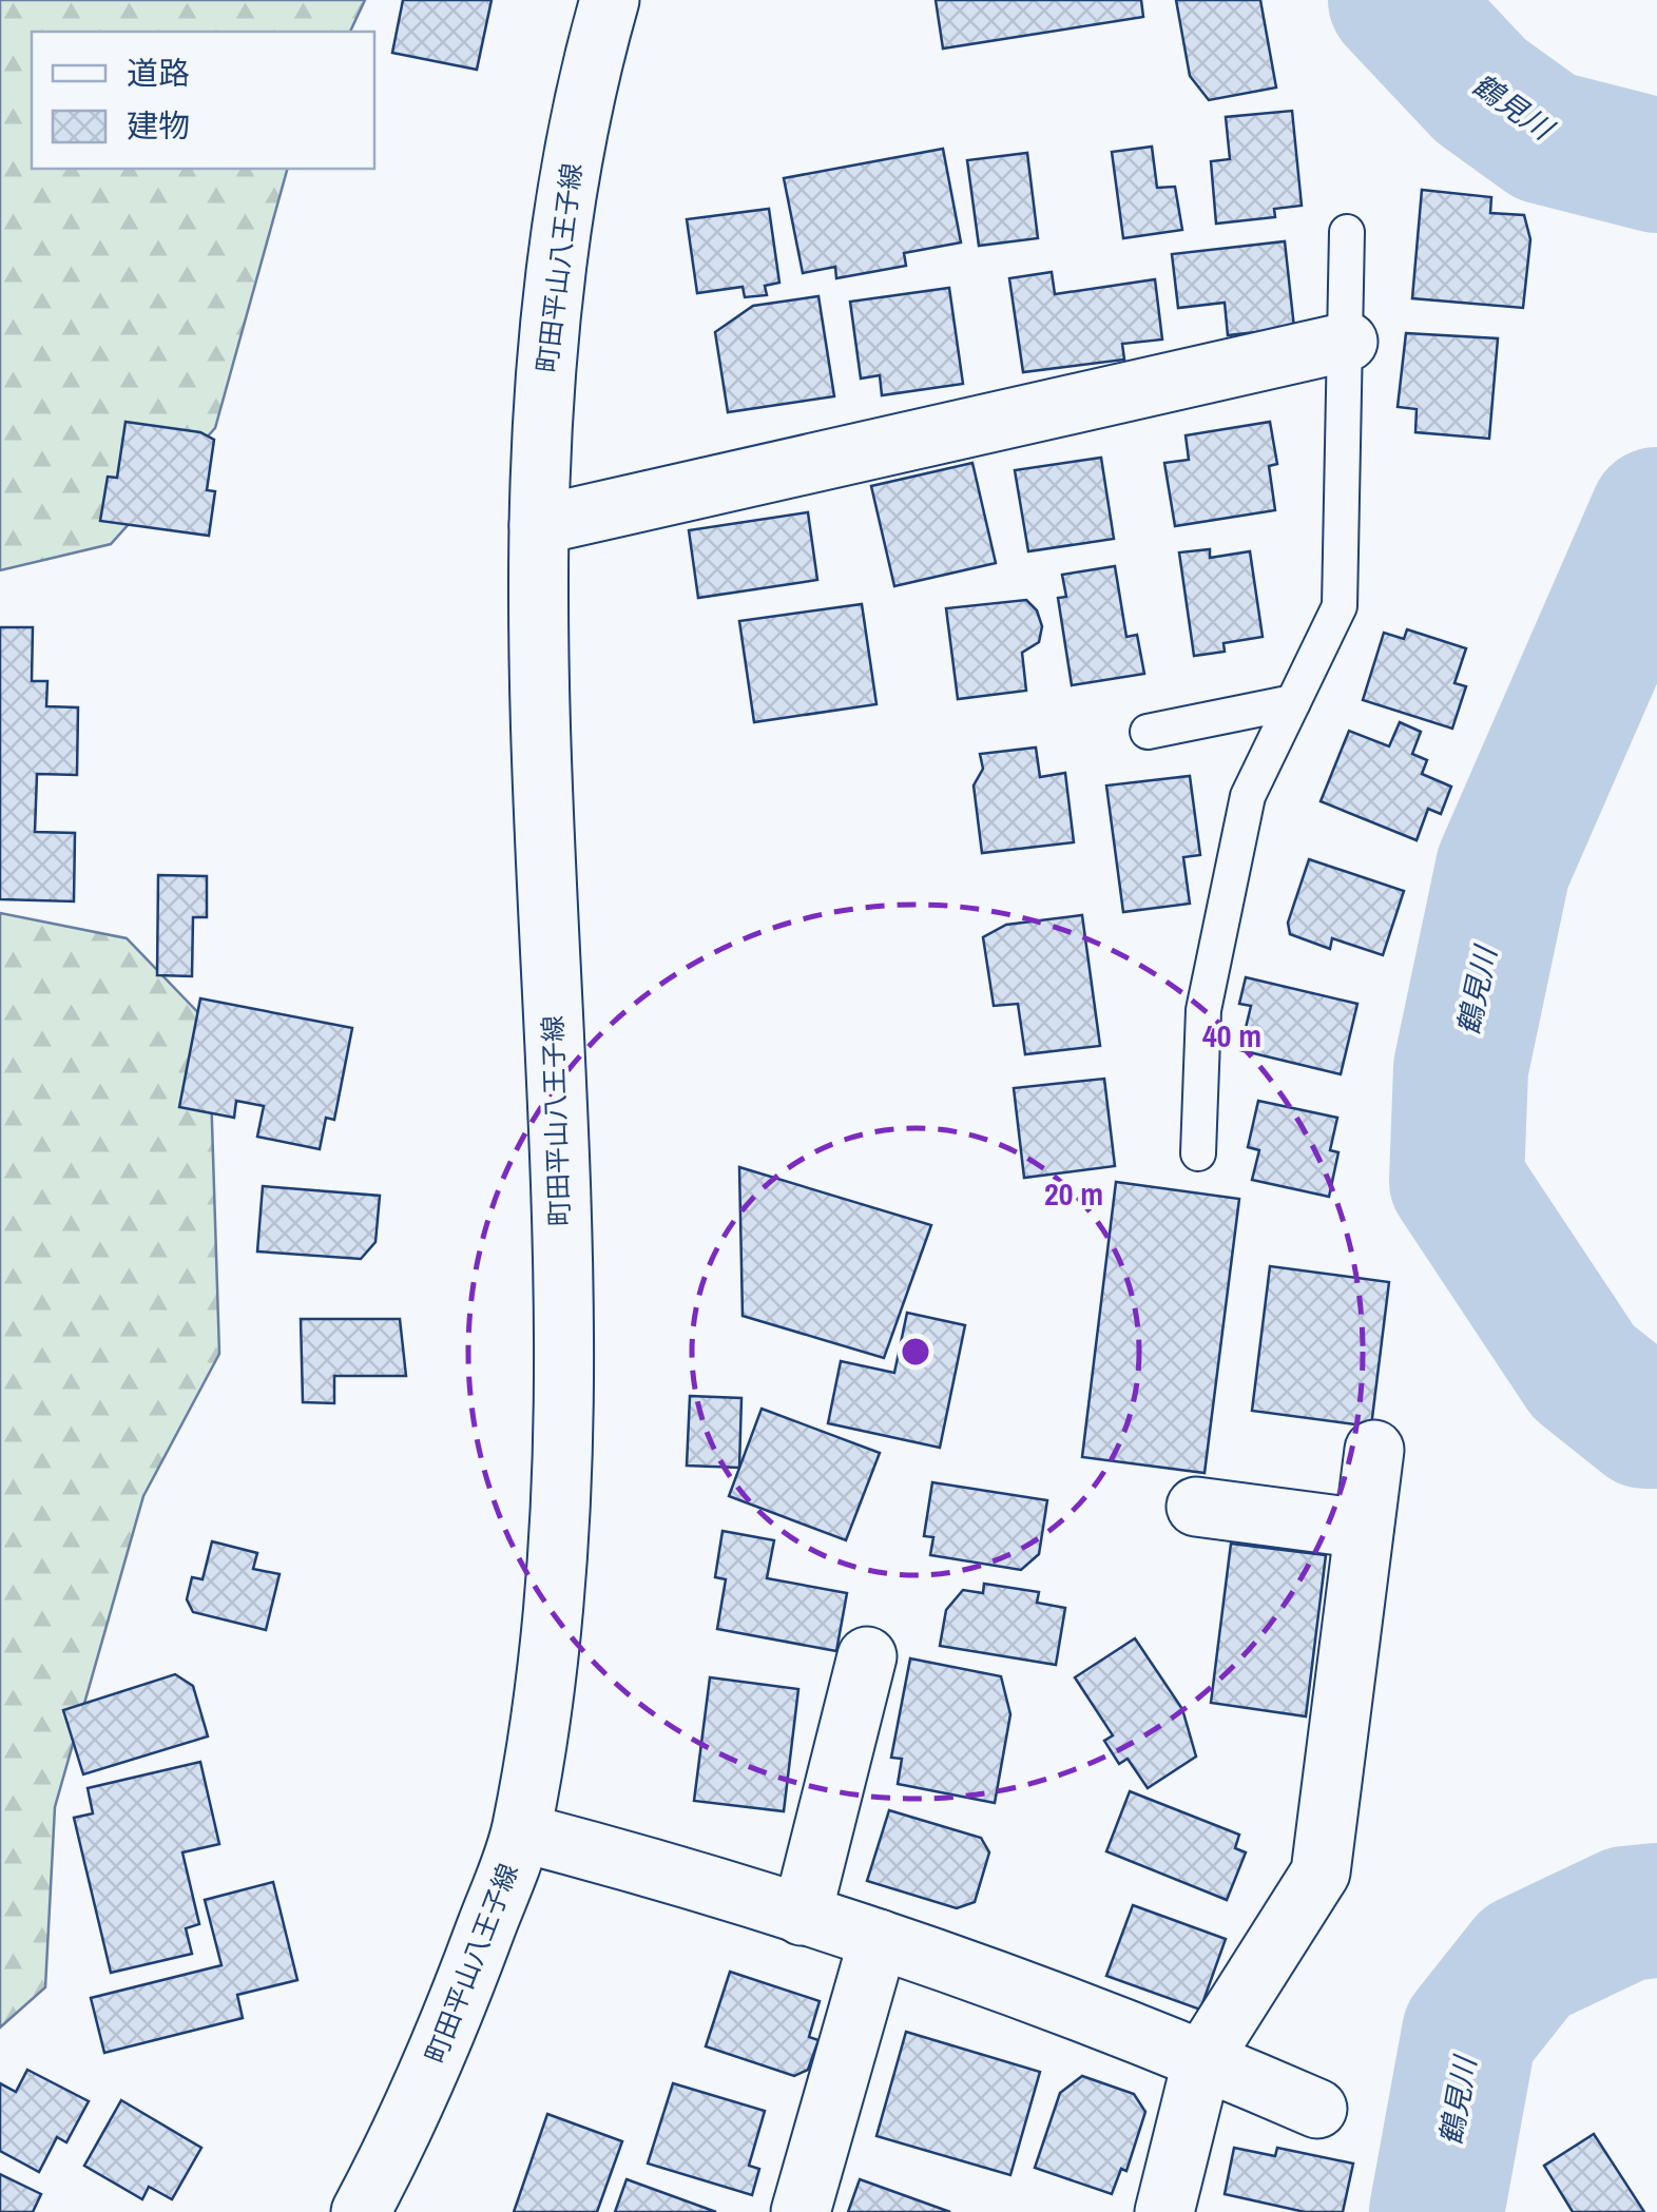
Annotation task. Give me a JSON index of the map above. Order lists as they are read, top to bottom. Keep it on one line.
{"streets":{"street":["町田平山八王子線"]},"water":["鶴見川"],"legend":["道路","建物"],"rings":["40 m","20 m"]}
